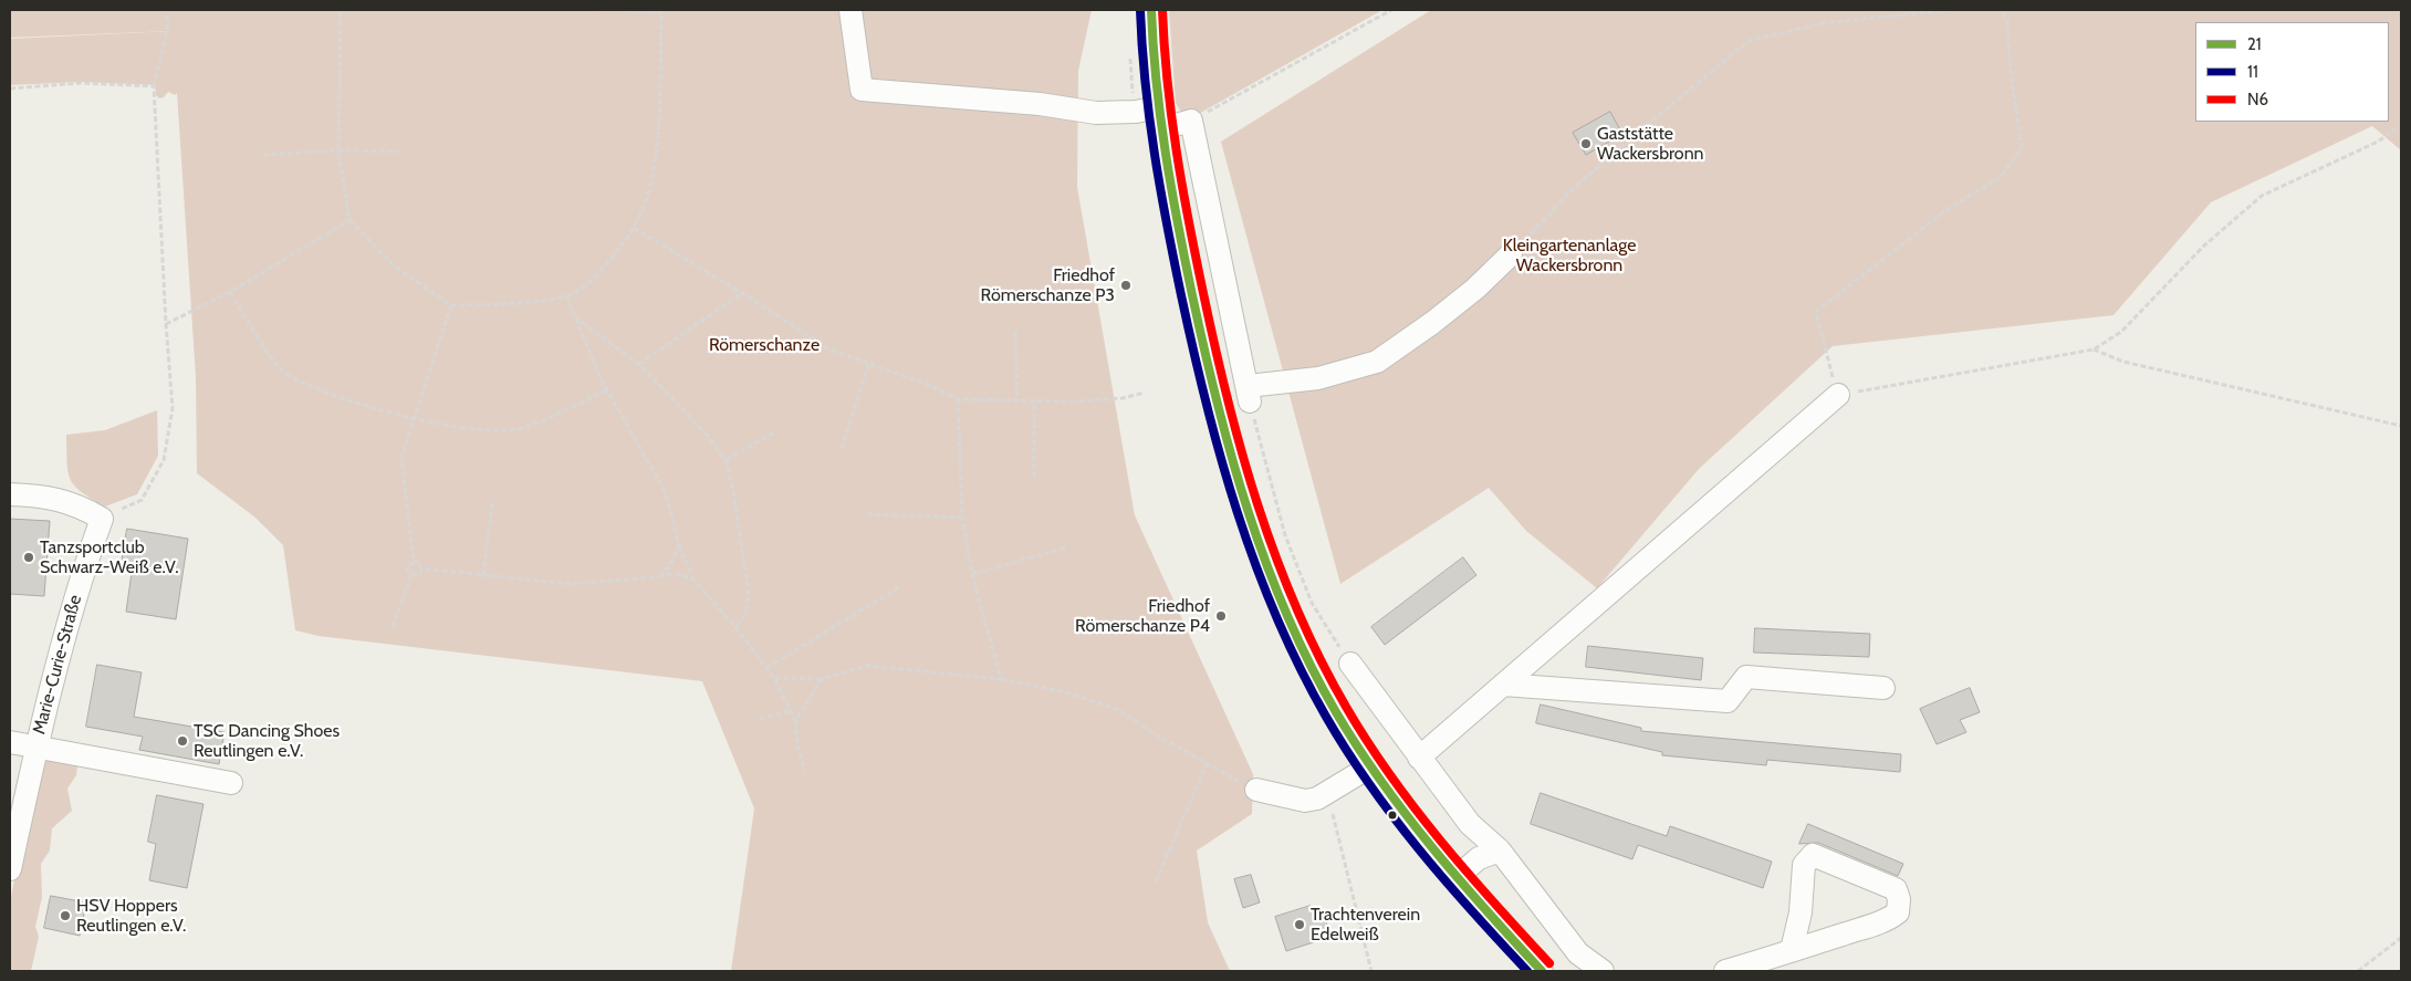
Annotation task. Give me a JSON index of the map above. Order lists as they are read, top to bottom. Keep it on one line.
{"streets":{"street":["Marie-Curie-Straße"]},"parks":["Kleingartenanlage Wackersbronn","Römerschanze"],"places":["Gaststätte Wackersbronn","Friedhof Römerschanze P3","Tanzsportclub Schwarz-Weiß e.V.","Friedhof Römerschanze P4","TSC Dancing Shoes Reutlingen e.V.","HSV Hoppers Reutlingen e.V.","Trachtenverein Edelweiß"],"lines":["transit line 21","transit line 11","transit line N6"],"legend":["21","11","N6"]}
